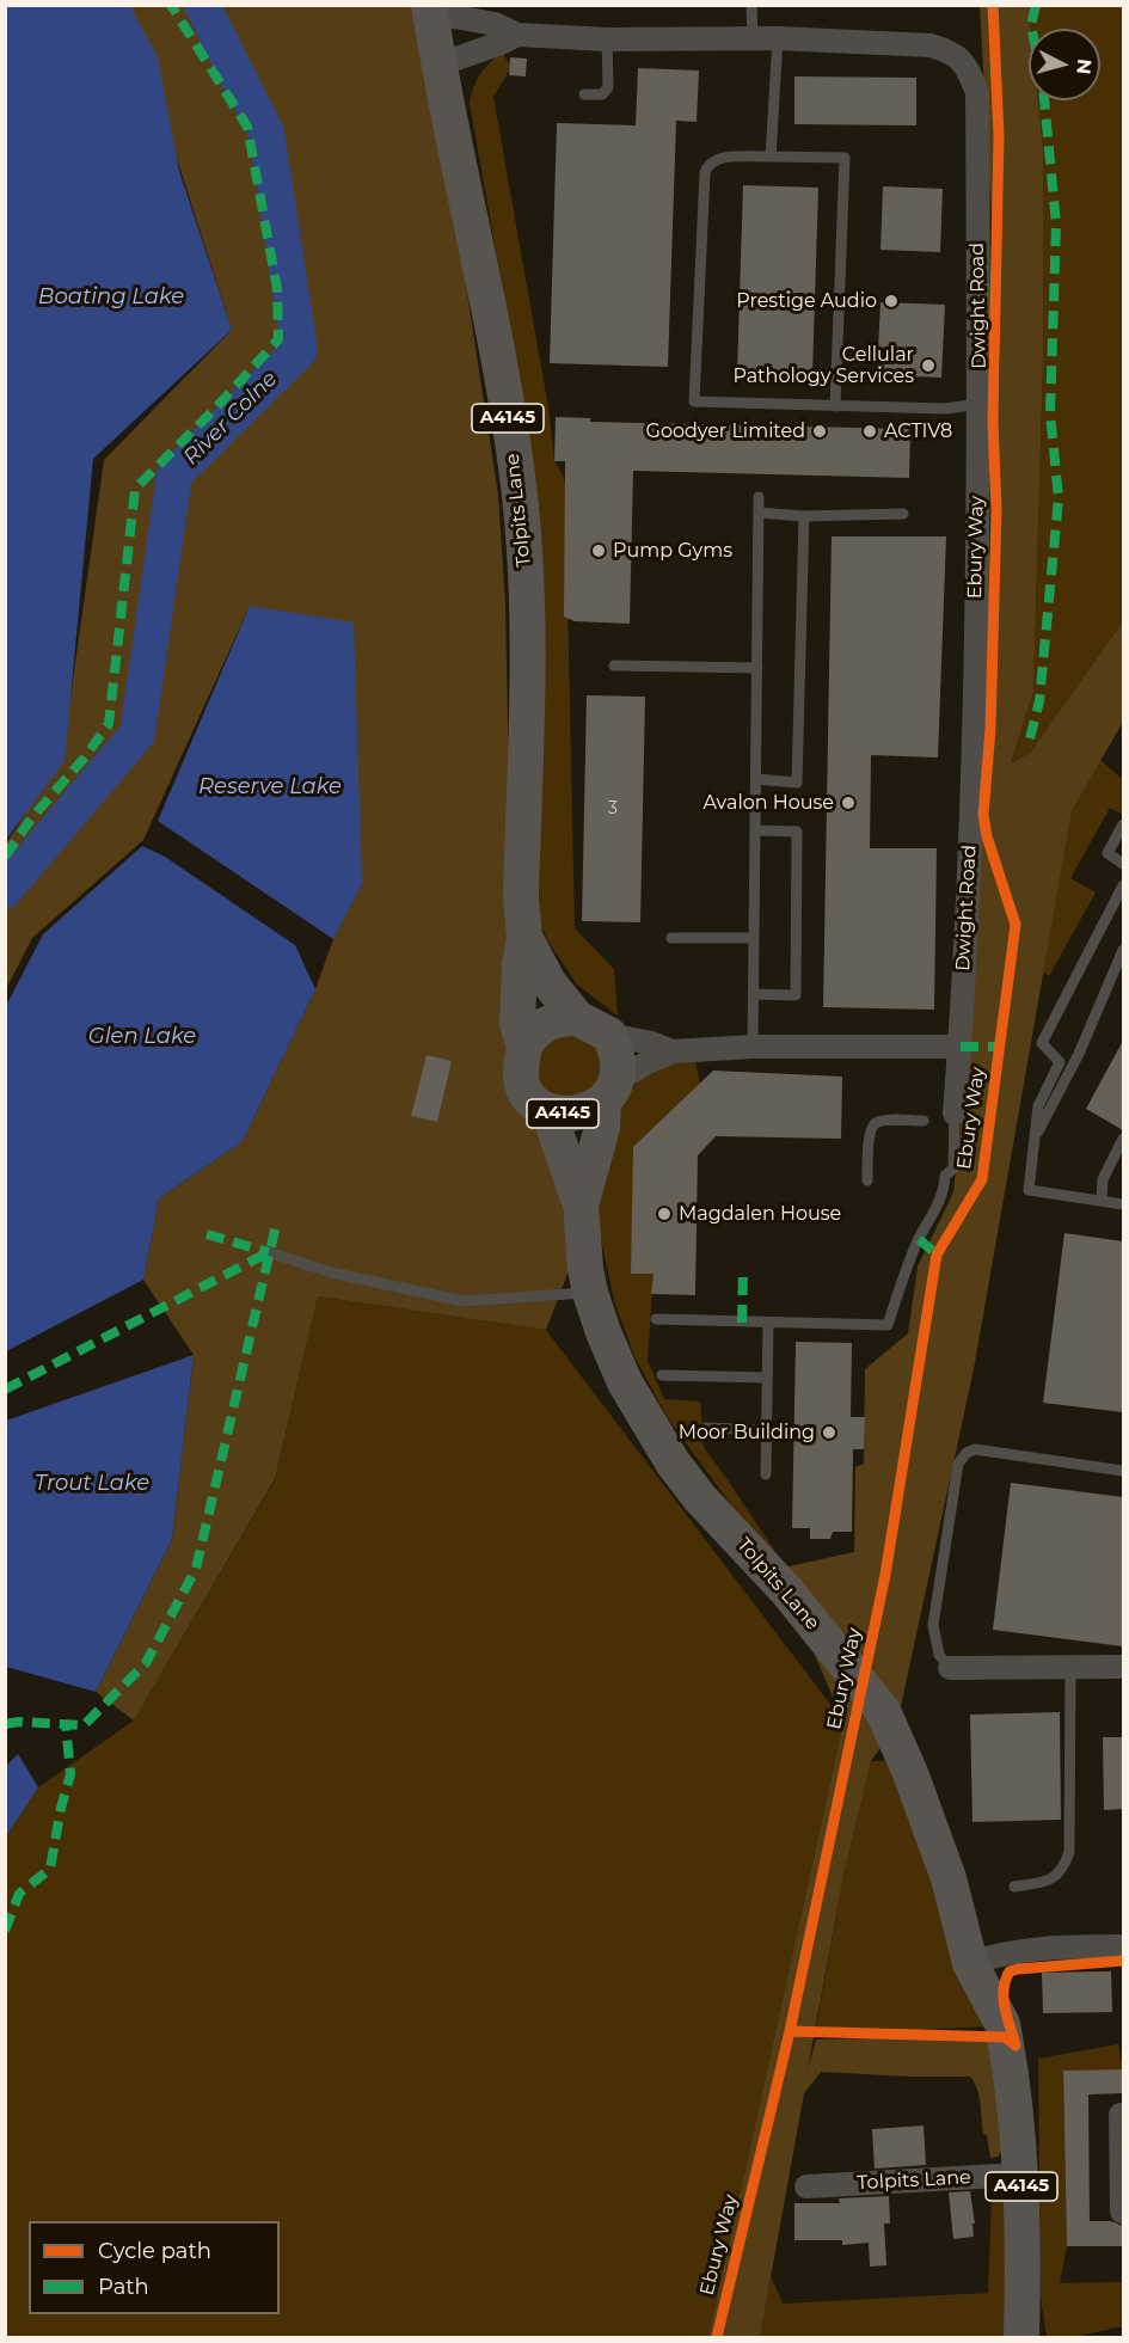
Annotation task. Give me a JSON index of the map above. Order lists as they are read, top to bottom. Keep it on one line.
{"streets":{"main road":["A4145","Tolpits Lane"],"street":["Dwight Road"],"cycle path":["Ebury Way"]},"crossings":[["A4145","Tolpits Lane"]],"water":["Boating Lake","River Colne","Reserve Lake","Glen Lake","Trout Lake"],"places":["Prestige Audio","Cellular Pathology Services","Goodyer Limited","ACTIV8","Pump Gyms","Avalon House","Magdalen House","Moor Building"],"house_numbers":["3"],"legend":["Cycle path","Path"],"north":"right"}
